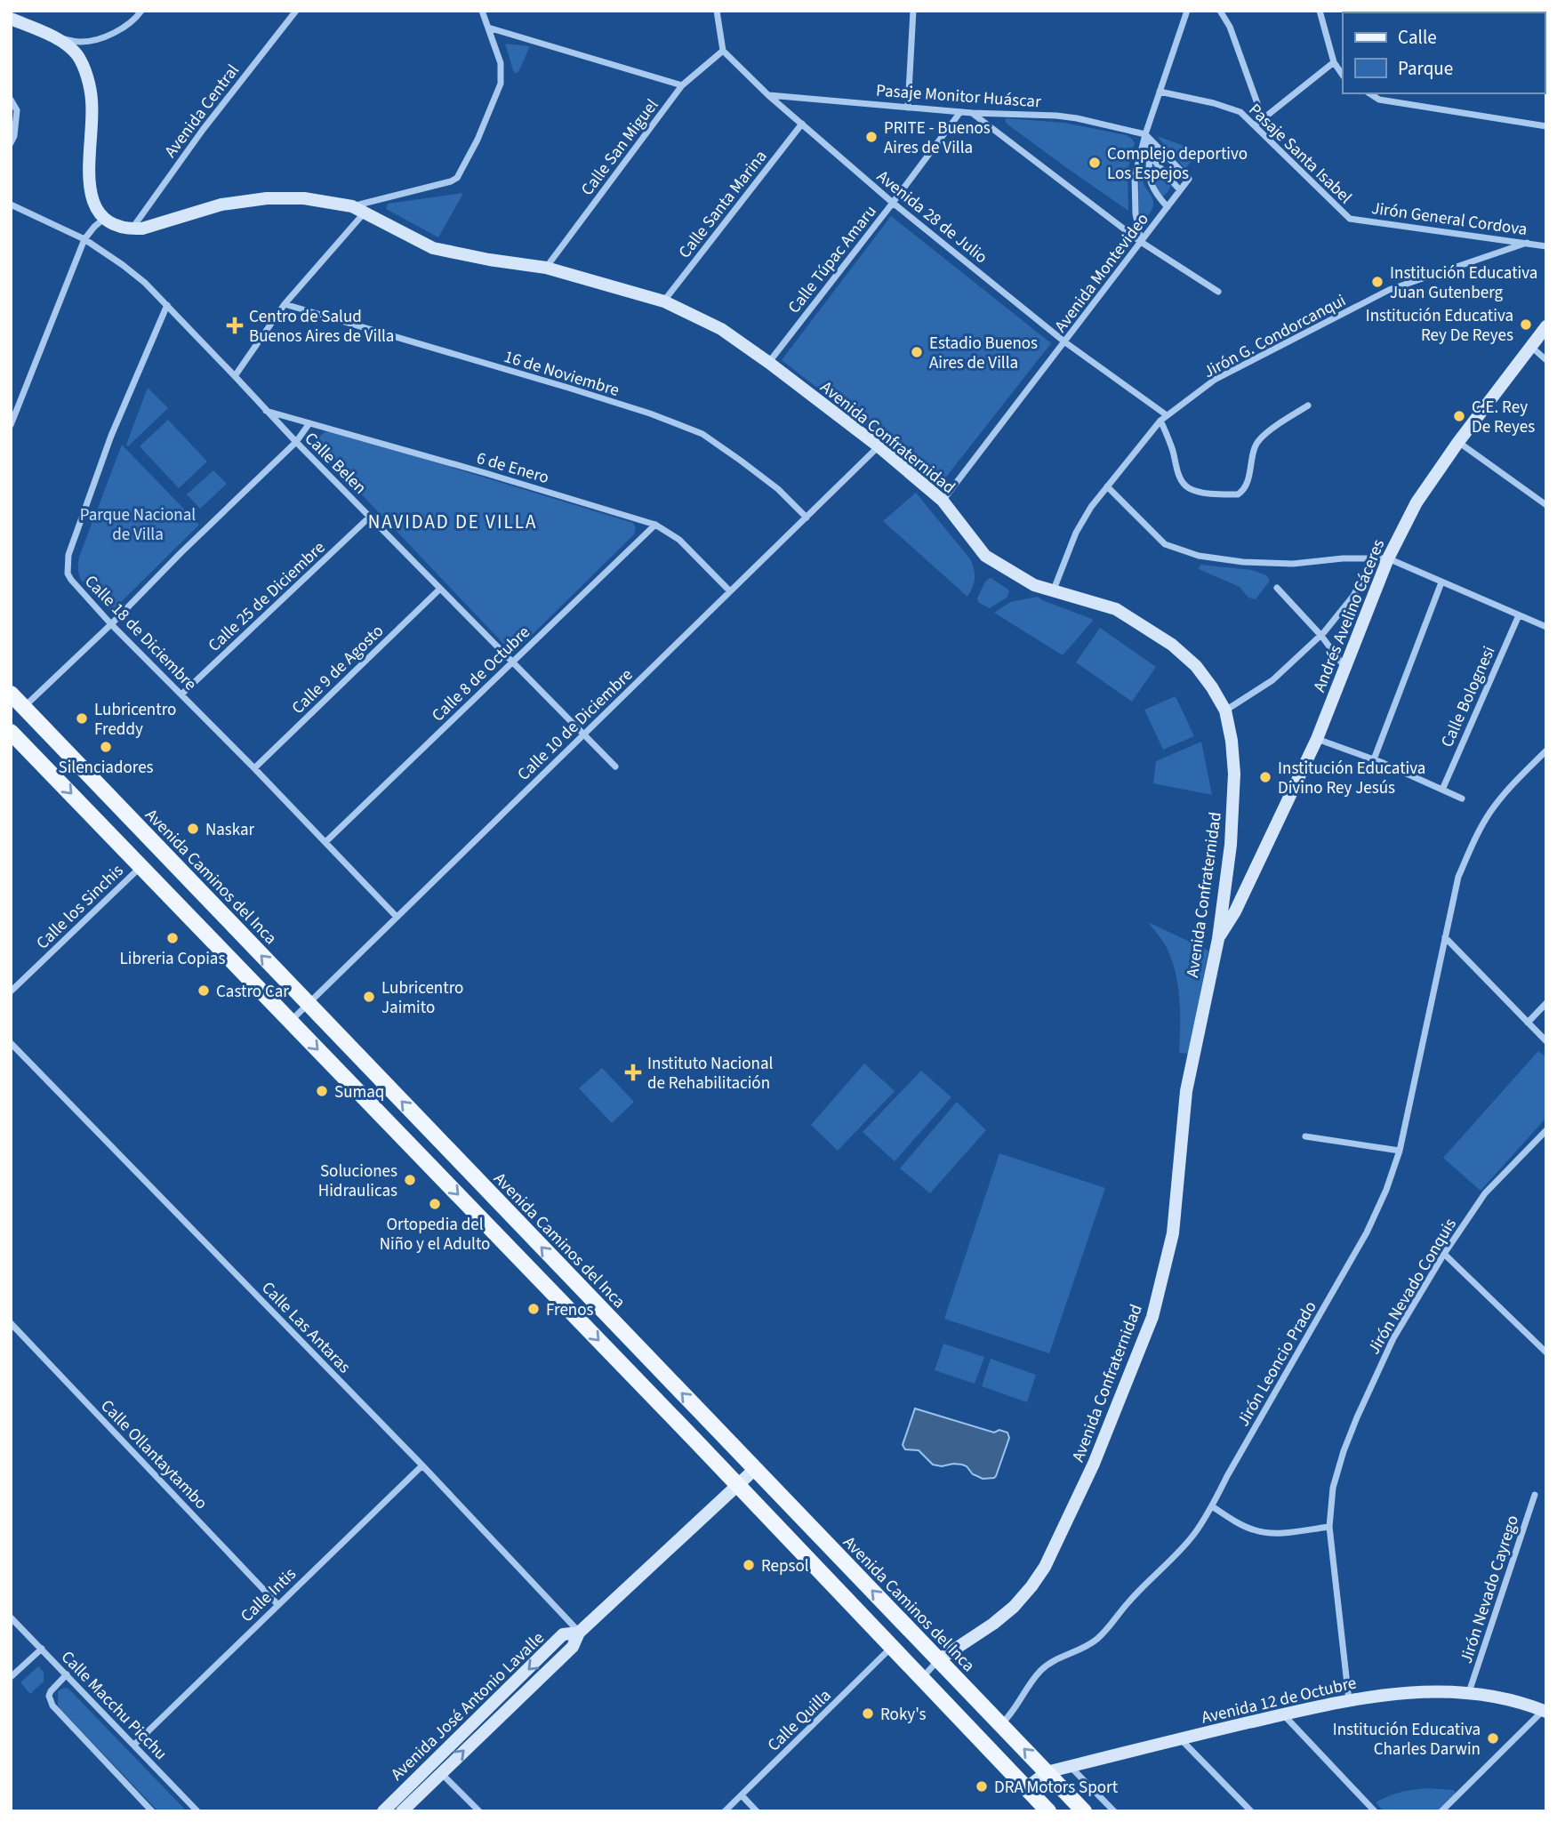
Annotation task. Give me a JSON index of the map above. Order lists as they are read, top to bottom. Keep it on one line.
{"streets":{"main road":["Avenida Caminos del Inca"],"street":["Pasaje Monitor Huáscar","Avenida Central","Calle San Miguel","Pasaje Santa Isabel","Calle Santa Marina","Avenida 28 de Julio","Jirón General Cordova","Calle Túpac Amaru","Avenida Montevideo","Jirón G. Condorcanqui","16 de Noviembre","Avenida Confraternidad","Calle Belen","6 de Enero","Calle 25 de Diciembre","Andrés Avelino Cáceres","Calle 18 de Diciembre","Calle 9 de Agosto","Calle 8 de Octubre","Calle Bolognesi","Calle 10 de Diciembre","Calle los Sinchis","Jirón Nevado Conquis","Calle Las Antaras","Jirón Leoncio Prado","Calle Ollantaytambo","Jirón Nevado Cayrego","Calle Intis","Avenida 12 de Octubre","Calle Macchu Picchu","Avenida José Antonio Lavalle","Calle Quilla"]},"crossings":[["Pasaje Monitor Huáscar","Avenida 28 de Julio"],["Pasaje Monitor Huáscar","Calle Túpac Amaru"],["Pasaje Monitor Huáscar","Avenida Montevideo"],["Avenida Central","Avenida Confraternidad"],["Calle San Miguel","Avenida 28 de Julio"],["Calle San Miguel","Avenida Confraternidad"],["Pasaje Santa Isabel","Jirón General Cordova"],["Calle Santa Marina","Avenida 28 de Julio"],["Calle Santa Marina","Avenida Confraternidad"],["Avenida 28 de Julio","Calle Túpac Amaru"],["Avenida 28 de Julio","Avenida Montevideo"],["Avenida 28 de Julio","Jirón G. Condorcanqui"],["Jirón General Cordova","Jirón G. Condorcanqui"],["Calle Túpac Amaru","Avenida Confraternidad"],["Avenida Montevideo","Avenida Confraternidad"],["Jirón G. Condorcanqui","Avenida Confraternidad"],["16 de Noviembre","Calle 10 de Diciembre"],["Avenida Confraternidad","Andrés Avelino Cáceres"],["Avenida Confraternidad","Calle 10 de Diciembre"],["Avenida Confraternidad","Avenida Caminos del Inca"],["Calle Belen","6 de Enero"],["Calle Belen","Calle 25 de Diciembre"],["Calle Belen","Calle 18 de Diciembre"],["Calle Belen","Calle 9 de Agosto"],["Calle Belen","Calle 8 de Octubre"],["Calle Belen","Calle 10 de Diciembre"],["6 de Enero","Calle 8 de Octubre"],["6 de Enero","Calle 10 de Diciembre"],["Calle 25 de Diciembre","Calle 18 de Diciembre"],["Calle 18 de Diciembre","Calle 9 de Agosto"],["Calle 18 de Diciembre","Calle 8 de Octubre"],["Calle 18 de Diciembre","Calle 10 de Diciembre"],["Calle 10 de Diciembre","Avenida Caminos del Inca"],["Avenida Caminos del Inca","Jirón Leoncio Prado"],["Avenida Caminos del Inca","Avenida 12 de Octubre"],["Avenida Caminos del Inca","Avenida José Antonio Lavalle"],["Jirón Nevado Conquis","Avenida 12 de Octubre"],["Calle Las Antaras","Calle Intis"],["Calle Las Antaras","Avenida José Antonio Lavalle"],["Calle Ollantaytambo","Calle Intis"],["Jirón Nevado Cayrego","Avenida 12 de Octubre"],["Calle Intis","Calle Macchu Picchu"]],"districts":["NAVIDAD DE VILLA"],"parks":["Parque Nacional de Villa"],"places":{"other":["PRITE - Buenos Aires de Villa","Complejo deportivo Los Espejos","Institución Educativa Juan Gutenberg","Institución Educativa Rey De Reyes","Estadio Buenos Aires de Villa","C.E. Rey De Reyes","Lubricentro Freddy","Silenciadores","Institución Educativa Divino Rey Jesús","Naskar","Libreria Copias","Castro Car","Lubricentro Jaimito","Sumaq","Soluciones Hidraulicas","Ortopedia del Niño y el Adulto","Frenos","Repsol","Roky's","Institución Educativa Charles Darwin","DRA Motors Sport"],"health":["Centro de Salud Buenos Aires de Villa","Instituto Nacional de Rehabilitación"]},"legend":["Calle","Parque"]}
